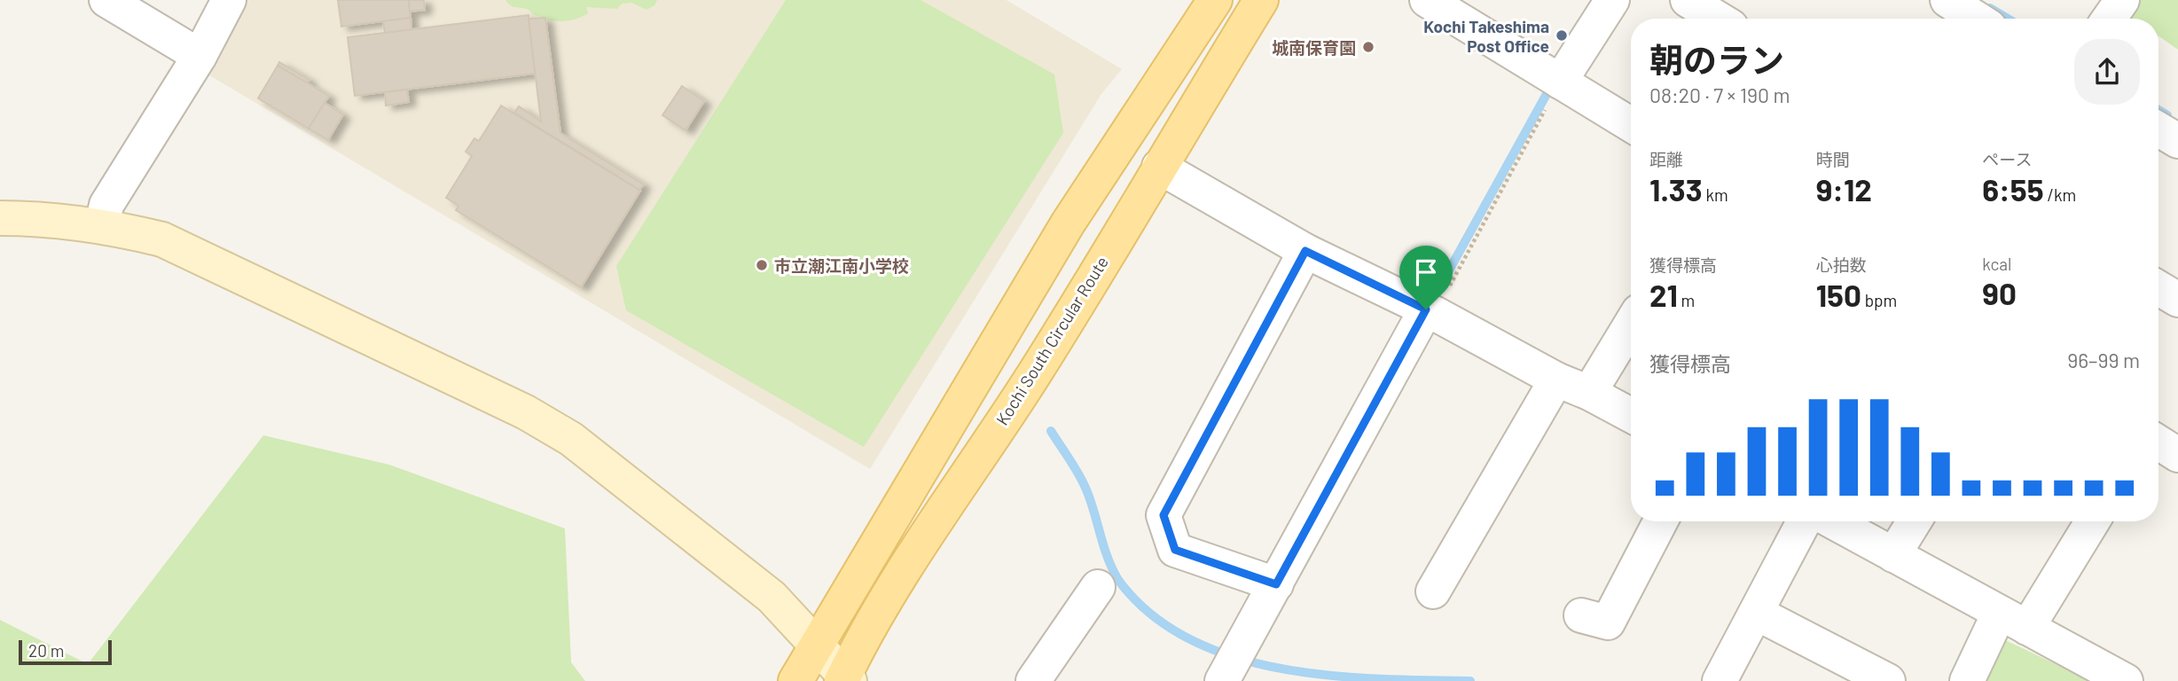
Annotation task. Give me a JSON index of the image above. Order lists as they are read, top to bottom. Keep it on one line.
{"streets":{"main road":["Kochi South Circular Route"]},"places":["Kochi Takeshima Post Office","城南保育園","市立潮江南小学校"],"scale_bar":"20 m","page":{"heading":["朝のラン","08:20 · 7 × 190 m"],"stats":[["距離","1.33 km"],["時間","9:12"],["ペース","6:55 /km"],["獲得標高","21 m"],["心拍数","150 bpm"],["kcal","90"]],"chart":["獲得標高","96–99 m"],"scale":"20 m"}}
